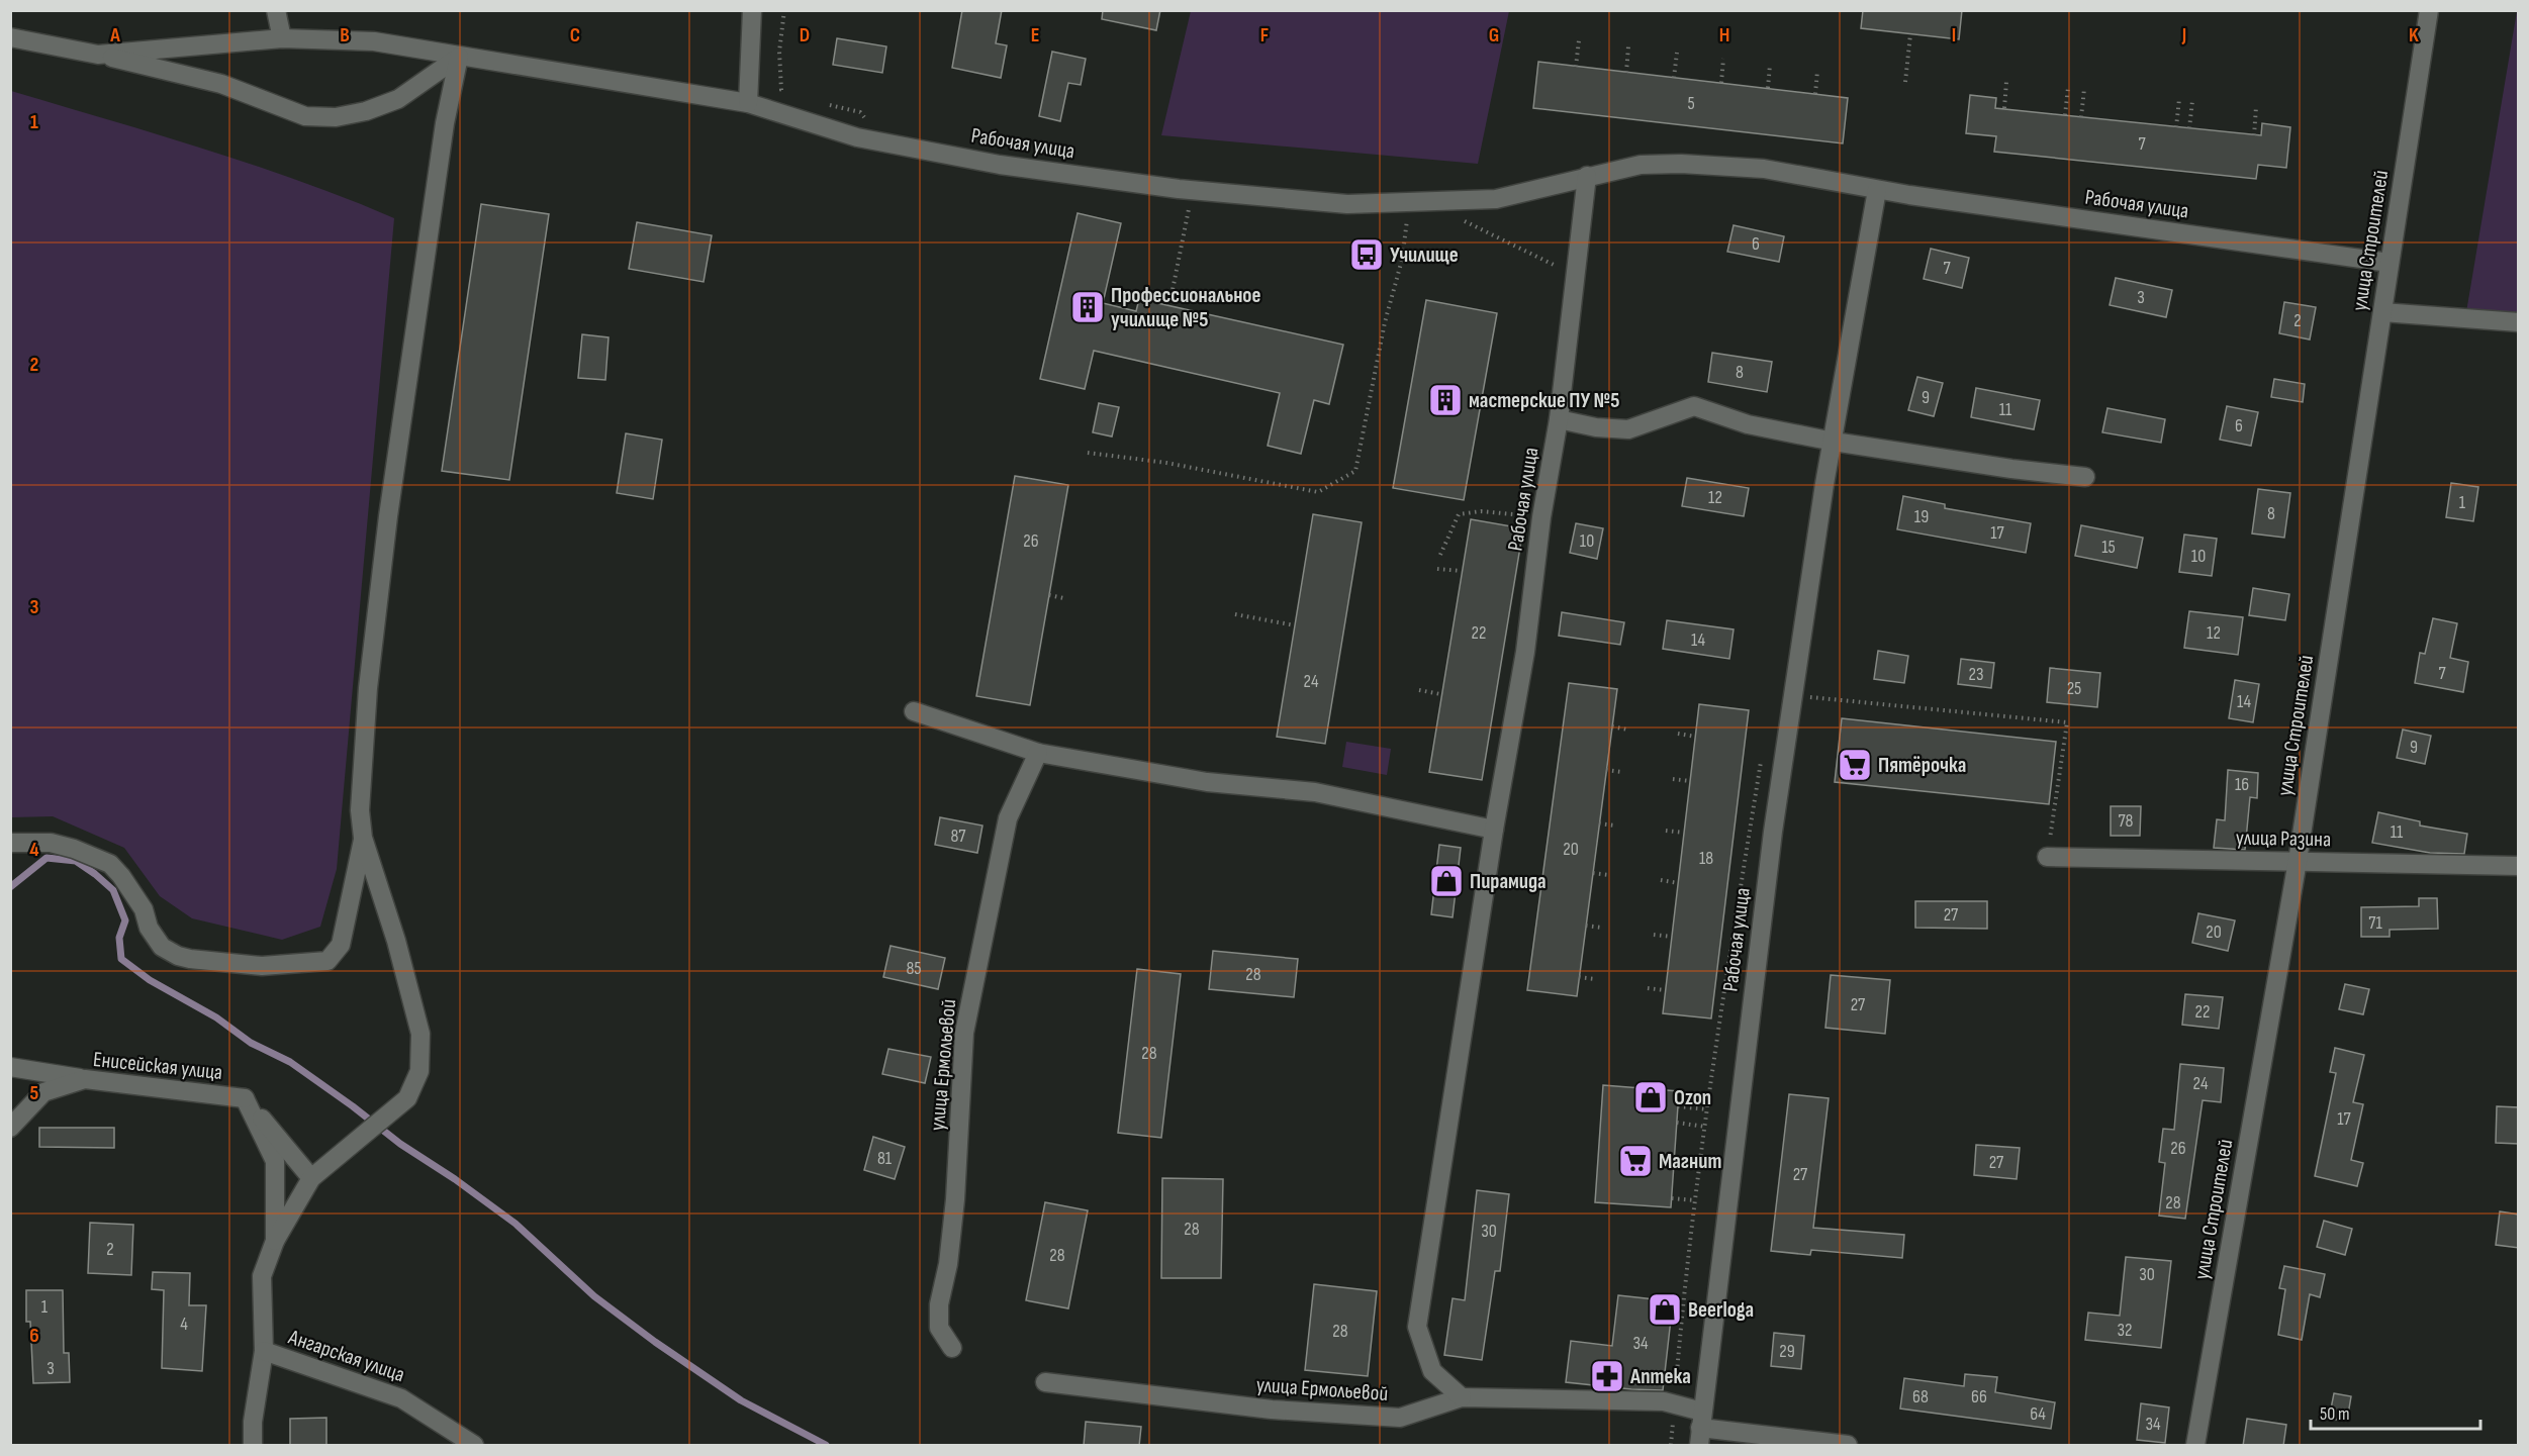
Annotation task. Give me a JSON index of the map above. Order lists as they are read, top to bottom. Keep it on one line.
{"streets":{"street":["Рабочая улица","улица Строителей","улица Разина","улица Ермольевой","Енисейская улица","Ангарская улица"]},"crossings":[["Рабочая улица","улица Строителей"],["Рабочая улица","улица Ермольевой"],["улица Строителей","улица Разина"]],"places":{"bus stop":["Училище"],"building":["Профессиональное училище №5","мастерские ПУ №5"],"supermarket":["Пятёрочка","Магнит"],"shop":["Пирамида","Ozon","Beerloga"],"pharmacy":["Аптека"]},"house_numbers":["5","7","6","7","3","2","8","9","11","6","12","1","8","19","17","26","10","15","10","22","12","14","7","23","24","25","14","9","16","78","11","87","20","18","27","71","20","85","28","27","22","28","24","17","26","81","27","27","28","28","30","2","28","30","1","4","32","28","34","29","3","68","66","64","34"],"scale_bar":"50 m","grid":{"columns":["A","B","C","D","E","F","G","H","I","J","K"],"rows":["1","2","3","4","5","6"]}}
